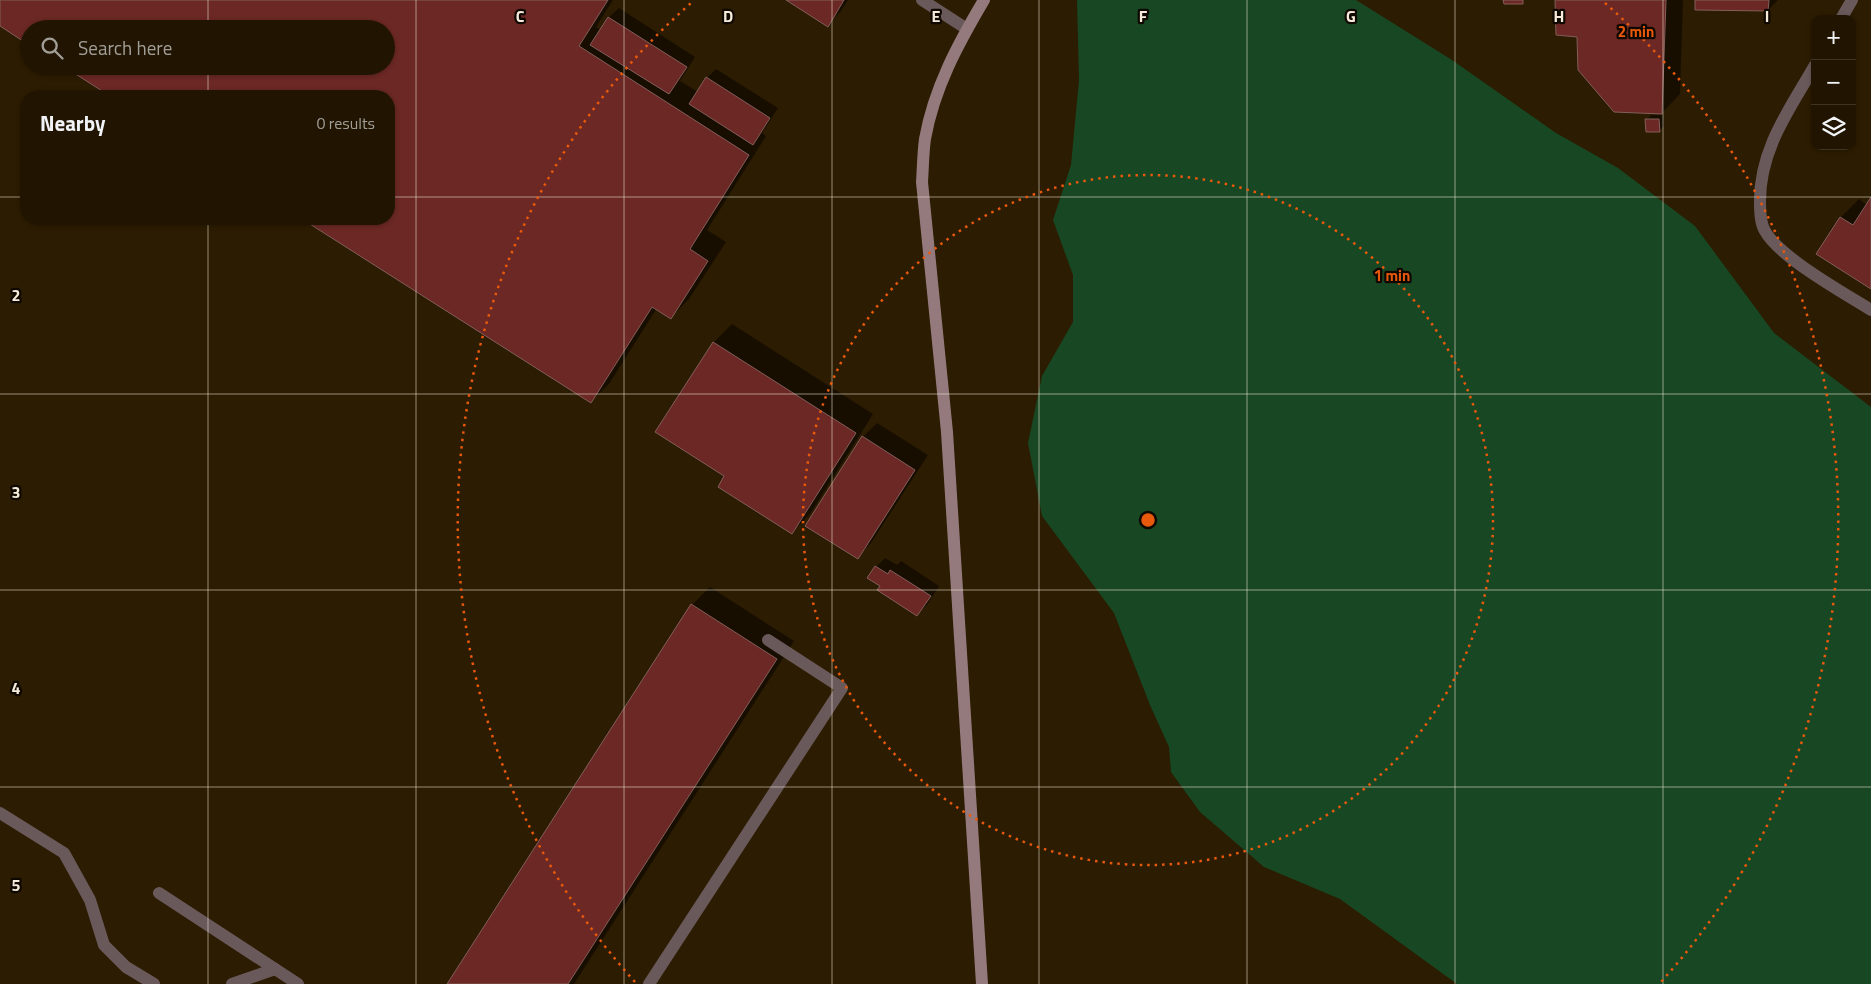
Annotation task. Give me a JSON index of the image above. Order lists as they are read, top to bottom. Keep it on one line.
{"page":{"map_buttons":["+","−"],"search":"Search here","heading":["Nearby","0 results"]},"grid":{"columns":["C","D","E","F","G","H","I"],"rows":["2","3","4","5"]},"rings":["2 min","1 min"]}
